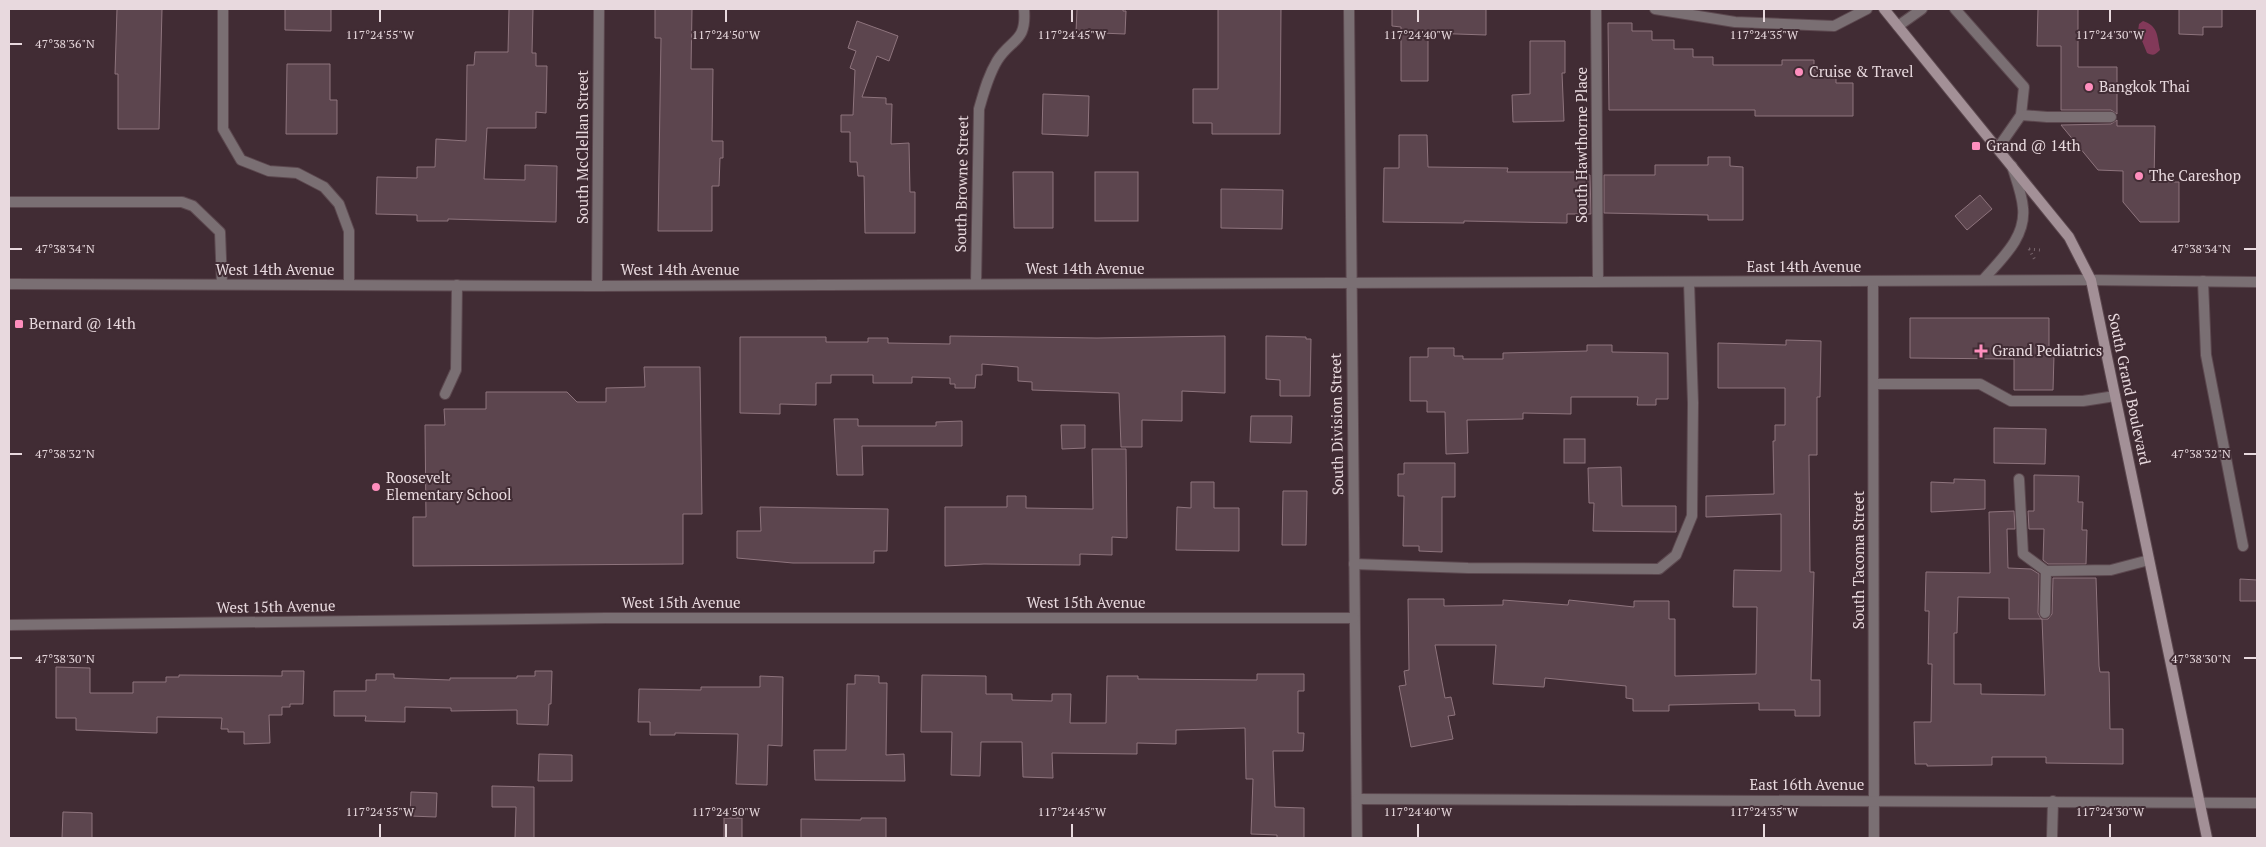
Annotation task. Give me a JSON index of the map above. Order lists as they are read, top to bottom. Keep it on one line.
{"streets":{"main road":["South Grand Boulevard"],"street":["South Hawthorne Place","South McClellan Street","South Browne Street","East 14th Avenue","West 14th Avenue","South Division Street","South Tacoma Street","West 15th Avenue","East 16th Avenue"]},"crossings":[["South Hawthorne Place","East 14th Avenue"],["South McClellan Street","West 14th Avenue"],["South Browne Street","West 14th Avenue"],["East 14th Avenue","West 14th Avenue"],["East 14th Avenue","South Grand Boulevard"],["East 14th Avenue","South Division Street"],["East 14th Avenue","South Tacoma Street"],["West 14th Avenue","South Division Street"],["South Grand Boulevard","East 16th Avenue"],["South Division Street","West 15th Avenue"],["South Division Street","East 16th Avenue"],["South Tacoma Street","East 16th Avenue"]],"places":{"other":["Cruise & Travel","Bangkok Thai","The Careshop","Roosevelt Elementary School"],"transit":["Grand @ 14th","Bernard @ 14th"],"health":["Grand Pediatrics"]},"coordinates":["117°24'55\"W","117°24'50\"W","117°24'45\"W","117°24'40\"W","117°24'35\"W","117°24'30\"W","47°38'36\"N","47°38'34\"N","47°38'32\"N","47°38'30\"N"]}
